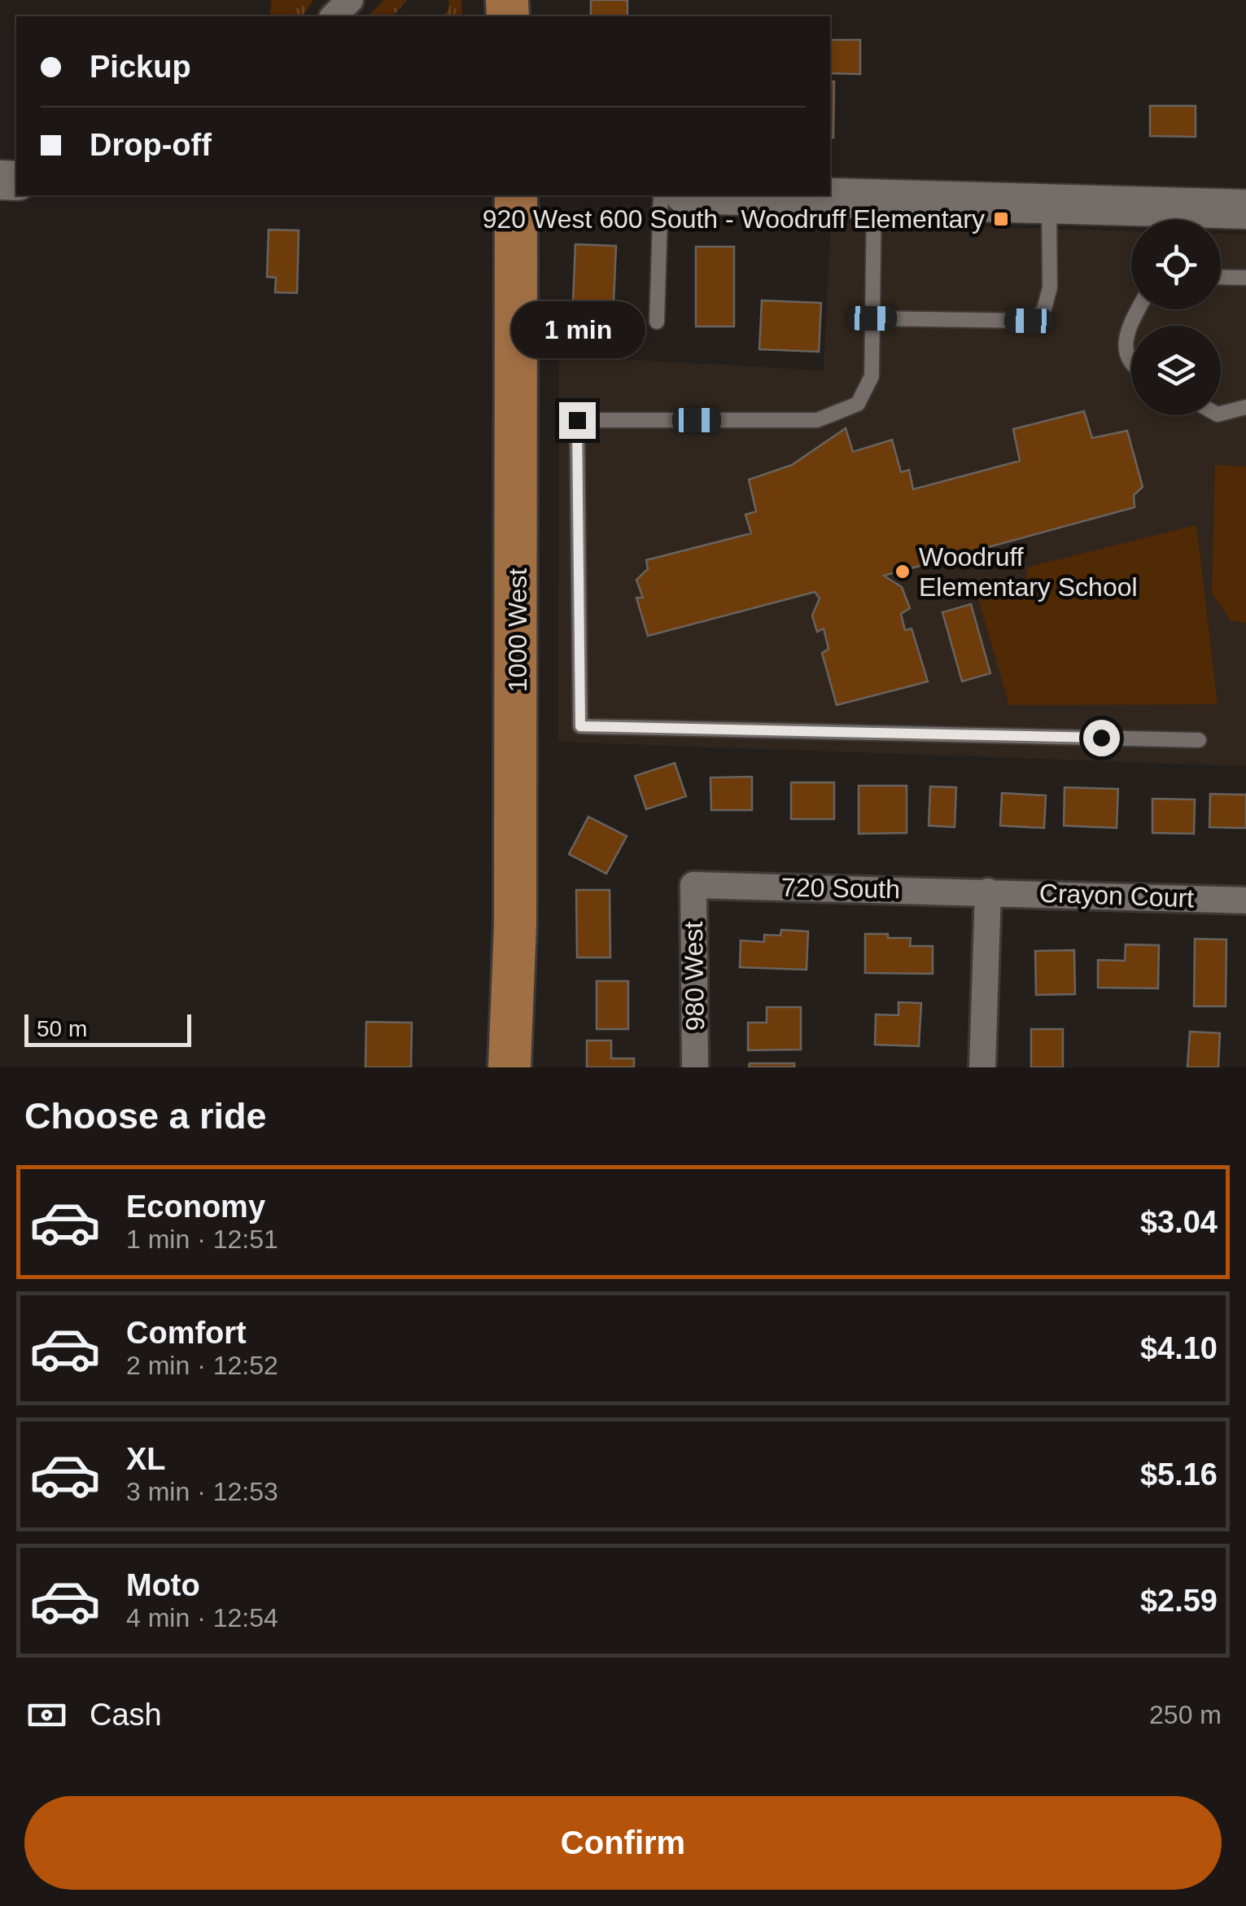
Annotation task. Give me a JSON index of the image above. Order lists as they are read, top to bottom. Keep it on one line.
{"streets":{"main road":["1000 West"],"street":["720 South","Crayon Court","980 West"]},"crossings":[["720 South","Crayon Court"],["720 South","980 West"]],"places":{"transit":["920 West 600 South - Woodruff Elementary"],"other":["Woodruff Elementary School"]},"scale_bar":"50 m","page":{"banner":["Pickup","Drop-off"],"bubble":"1 min","scale":"50 m","heading":"Choose a ride","list":[{"name":"Economy","note":"1 min · 12:51","value":"$3.04"},{"name":"Comfort","note":"2 min · 12:52","value":"$4.10"},{"name":"XL","note":"3 min · 12:53","value":"$5.16"},{"name":"Moto","note":"4 min · 12:54","value":"$2.59"}],"pay":["Cash","250 m"],"buttons":"Confirm"}}
